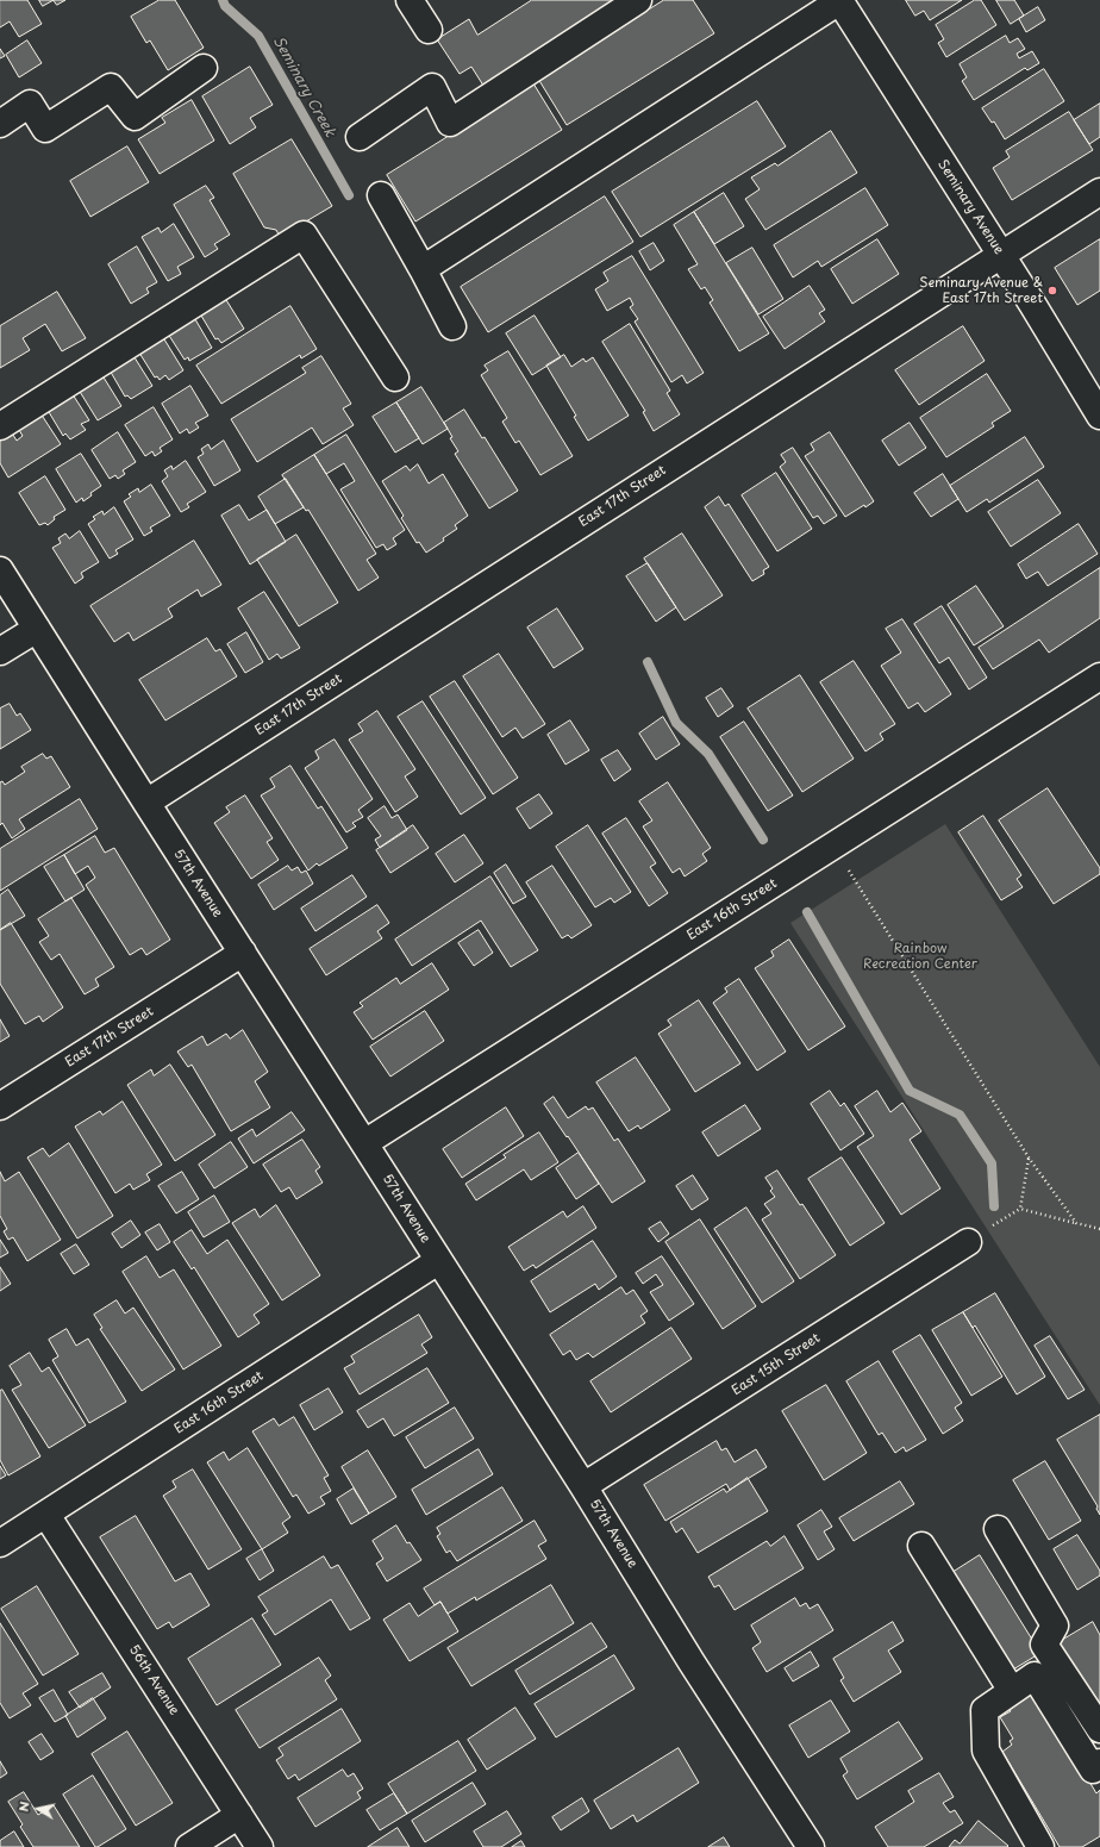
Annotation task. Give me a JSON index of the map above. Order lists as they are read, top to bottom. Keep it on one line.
{"streets":{"street":["Seminary Avenue","East 17th Street","57th Avenue","East 16th Street","East 15th Street","56th Avenue"]},"crossings":[["Seminary Avenue","East 17th Street"],["East 17th Street","57th Avenue"],["57th Avenue","East 16th Street"],["57th Avenue","East 15th Street"],["East 16th Street","56th Avenue"]],"water":["Seminary Creek"],"parks":["Rainbow Recreation Center"],"places":["Seminary Avenue & East 17th Street"],"north":"left"}
